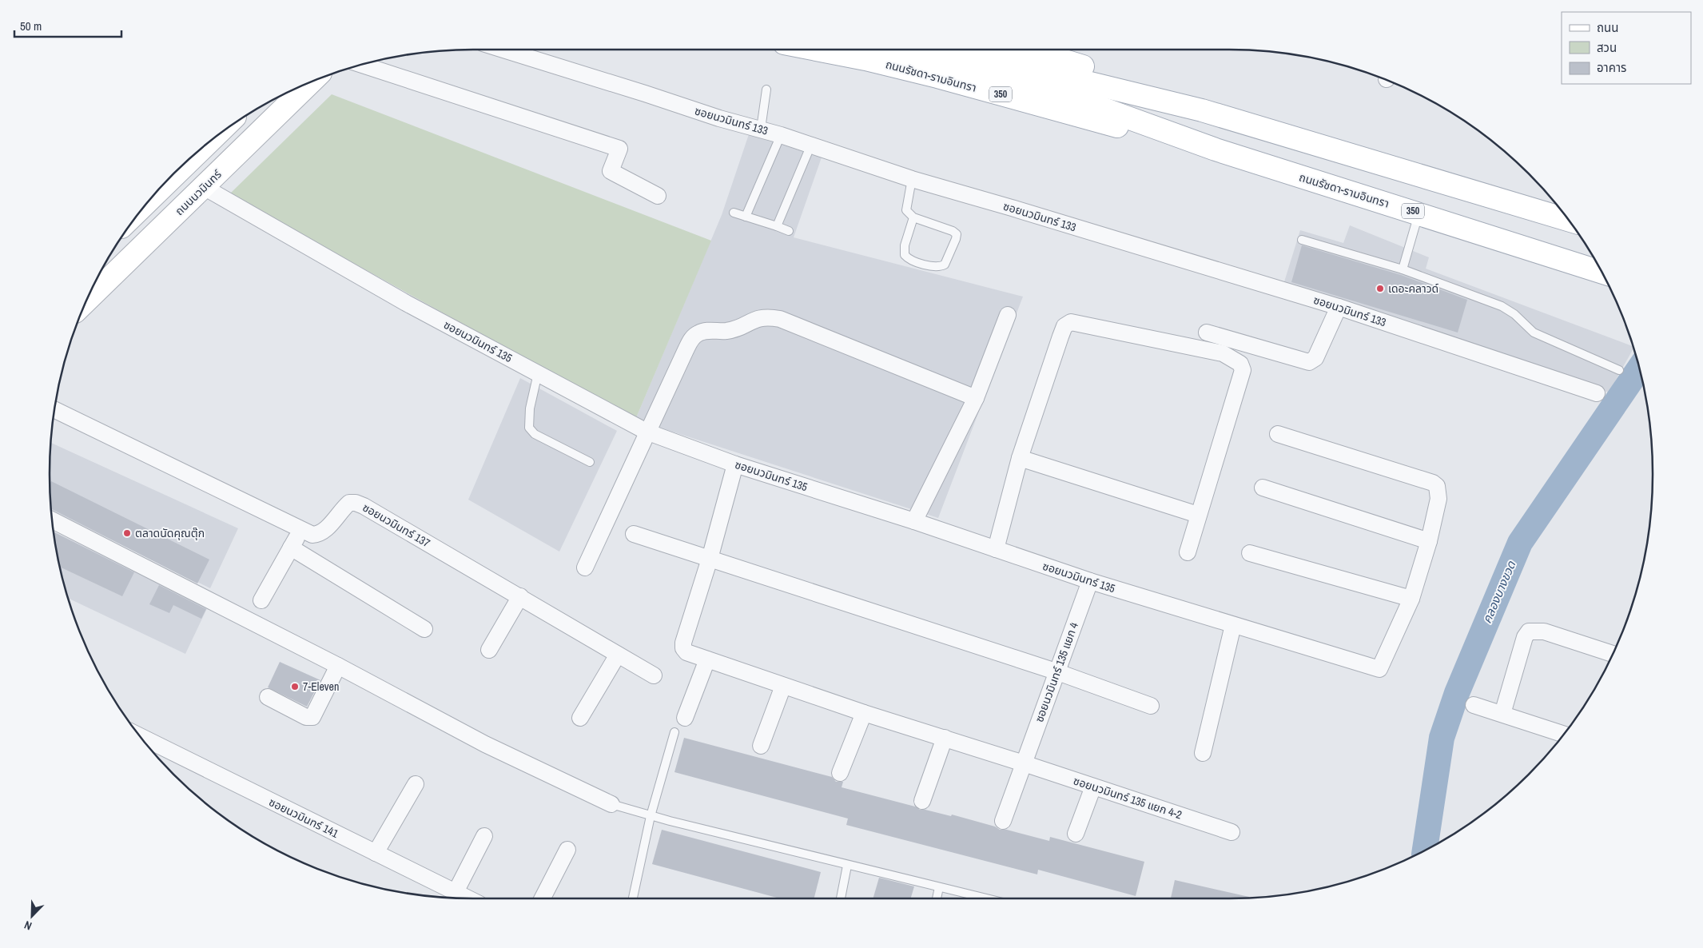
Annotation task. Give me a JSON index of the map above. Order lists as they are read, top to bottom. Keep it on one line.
{"streets":{"main road":["ถนนรัชดา-รามอินทรา","350","ถนนนวมินทร์"],"street":["ซอยนวมินทร์ 133","ซอยนวมินทร์ 135","ซอยนวมินทร์ 137","ซอยนวมินทร์ 135 แยก 4","ซอยนวมินทร์ 135 แยก 4-2","ซอยนวมินทร์ 141"]},"crossings":[["ถนนนวมินทร์","ซอยนวมินทร์ 135"],["ซอยนวมินทร์ 135","ซอยนวมินทร์ 135 แยก 4"],["ซอยนวมินทร์ 135","ซอยนวมินทร์ 135 แยก 4-2"],["ซอยนวมินทร์ 135 แยก 4","ซอยนวมินทร์ 135 แยก 4-2"]],"water":["คลองบางขวด"],"places":["เดอะคลาวด์","ตลาดนัดคุณตุ๊ก","7-Eleven"],"legend":["ถนน","สวน","อาคาร"],"scale_bar":"50 m","north":"bottom left"}
